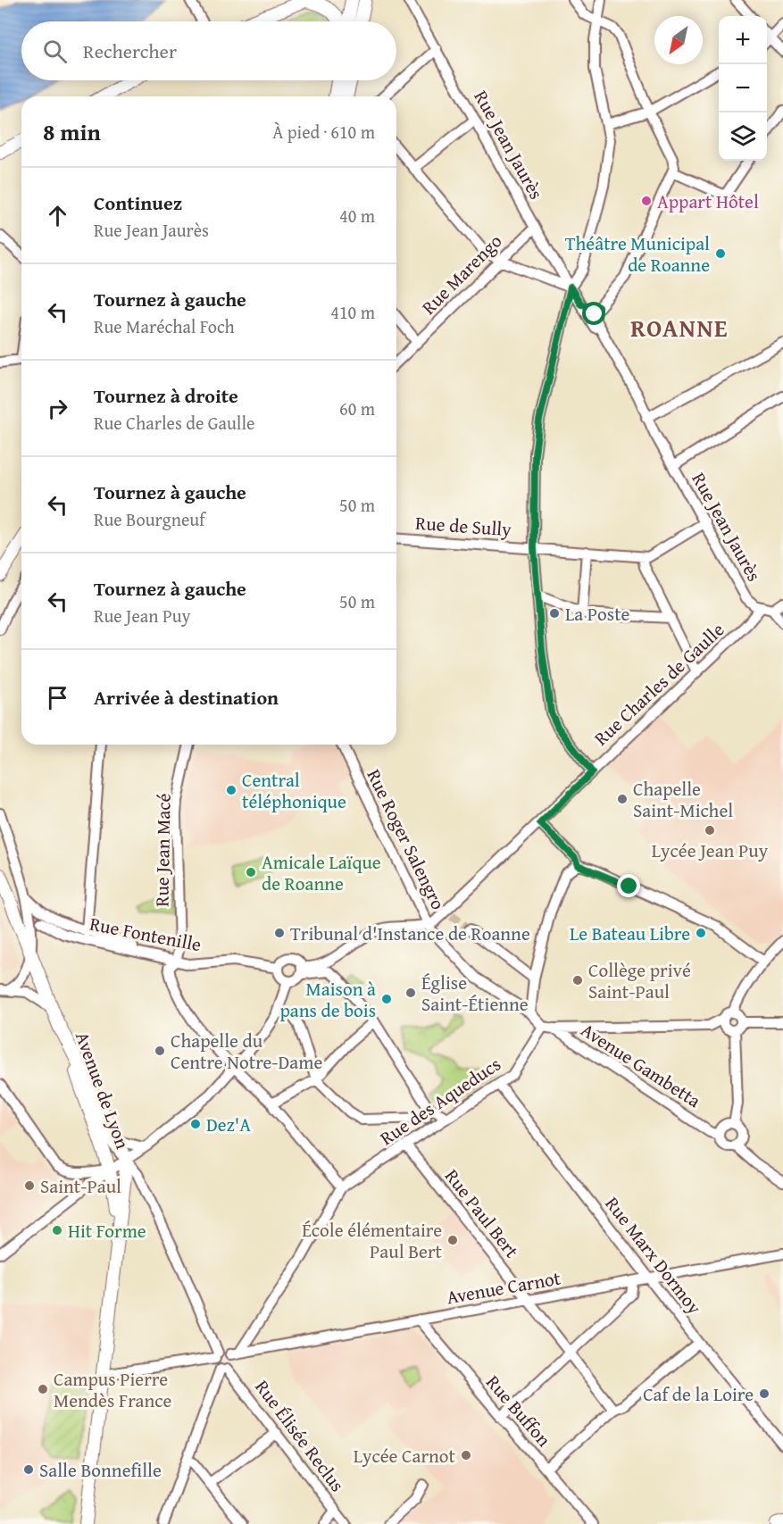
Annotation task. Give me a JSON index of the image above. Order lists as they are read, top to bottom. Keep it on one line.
{"streets":{"main road":["Avenue de Lyon"],"street":["Rue Jean Jaurès","Rue Marengo","Rue de Sully","Rue Charles de Gaulle","Rue Roger Salengro","Rue Jean Macé","Rue Fontenille","Avenue Gambetta","Rue des Aqueducs","Rue Paul Bert","Rue Marx Dormoy","Avenue Carnot","Rue Buffon","Rue Élisée Reclus"]},"crossings":[["Rue Jean Jaurès","Rue Marengo"],["Rue Jean Jaurès","Rue Charles de Gaulle"],["Rue Charles de Gaulle","Rue Roger Salengro"],["Rue Roger Salengro","Avenue Gambetta"],["Rue Jean Macé","Rue Fontenille"],["Avenue Gambetta","Rue des Aqueducs"],["Rue des Aqueducs","Rue Paul Bert"],["Rue des Aqueducs","Rue Marx Dormoy"],["Rue Paul Bert","Avenue Carnot"],["Rue Marx Dormoy","Avenue Carnot"],["Avenue Carnot","Rue Buffon"],["Avenue Carnot","Rue Élisée Reclus"]],"districts":["ROANNE"],"places":["Appart Hôtel","Théâtre Municipal de Roanne","La Poste","Central téléphonique","Chapelle Saint-Michel","Lycée Jean Puy","Amicale Laïque de Roanne","Tribunal d'Instance de Roanne","Le Bateau Libre","Collège privé Saint-Paul","Église Saint-Étienne","Maison à pans de bois","Chapelle du Centre Notre-Dame","Dez'A","Saint-Paul","Hit Forme","École élémentaire Paul Bert","Campus Pierre Mendès France","Caf de la Loire","Lycée Carnot","Salle Bonnefille"],"north":"bottom left","page":{"map_buttons":["+","−"],"search":"Rechercher","heading":["8 min","À pied · 610 m"],"list":[["Continuez","Rue Jean Jaurès","40 m"],["Tournez à gauche","Rue Maréchal Foch","410 m"],["Tournez à droite","Rue Charles de Gaulle","60 m"],["Tournez à gauche","Rue Bourgneuf","50 m"],["Tournez à gauche","Rue Jean Puy","50 m"],"Arrivée à destination"]}}
